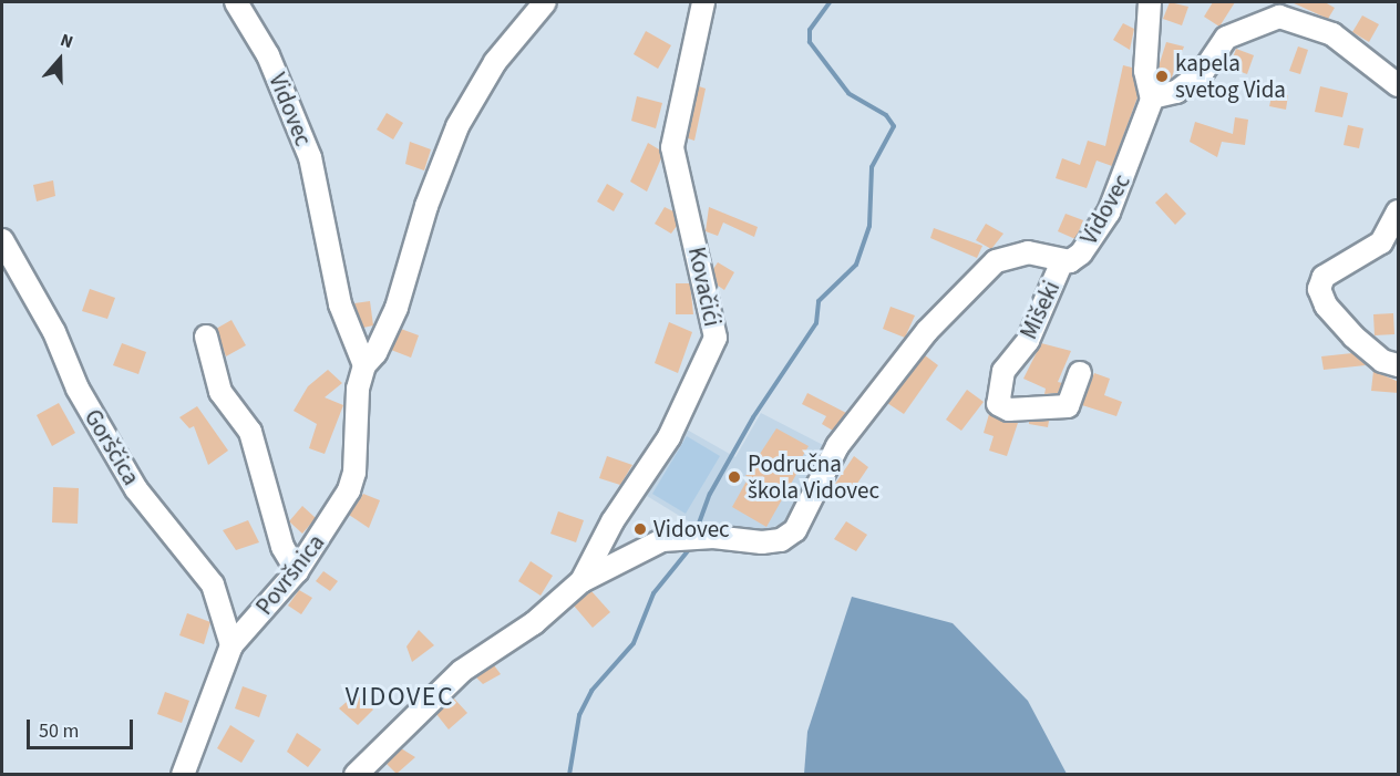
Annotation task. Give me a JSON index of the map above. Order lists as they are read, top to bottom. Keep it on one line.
{"streets":{"street":["Vidovec","Kovačići","Mišeki","Gorščica","Površnica"]},"crossings":[["Vidovec","Kovačići"],["Vidovec","Mišeki"],["Vidovec","Površnica"],["Gorščica","Površnica"]],"districts":["VIDOVEC"],"places":["kapela svetog Vida","Područna škola Vidovec","Vidovec"],"scale_bar":"50 m","north":"top"}
